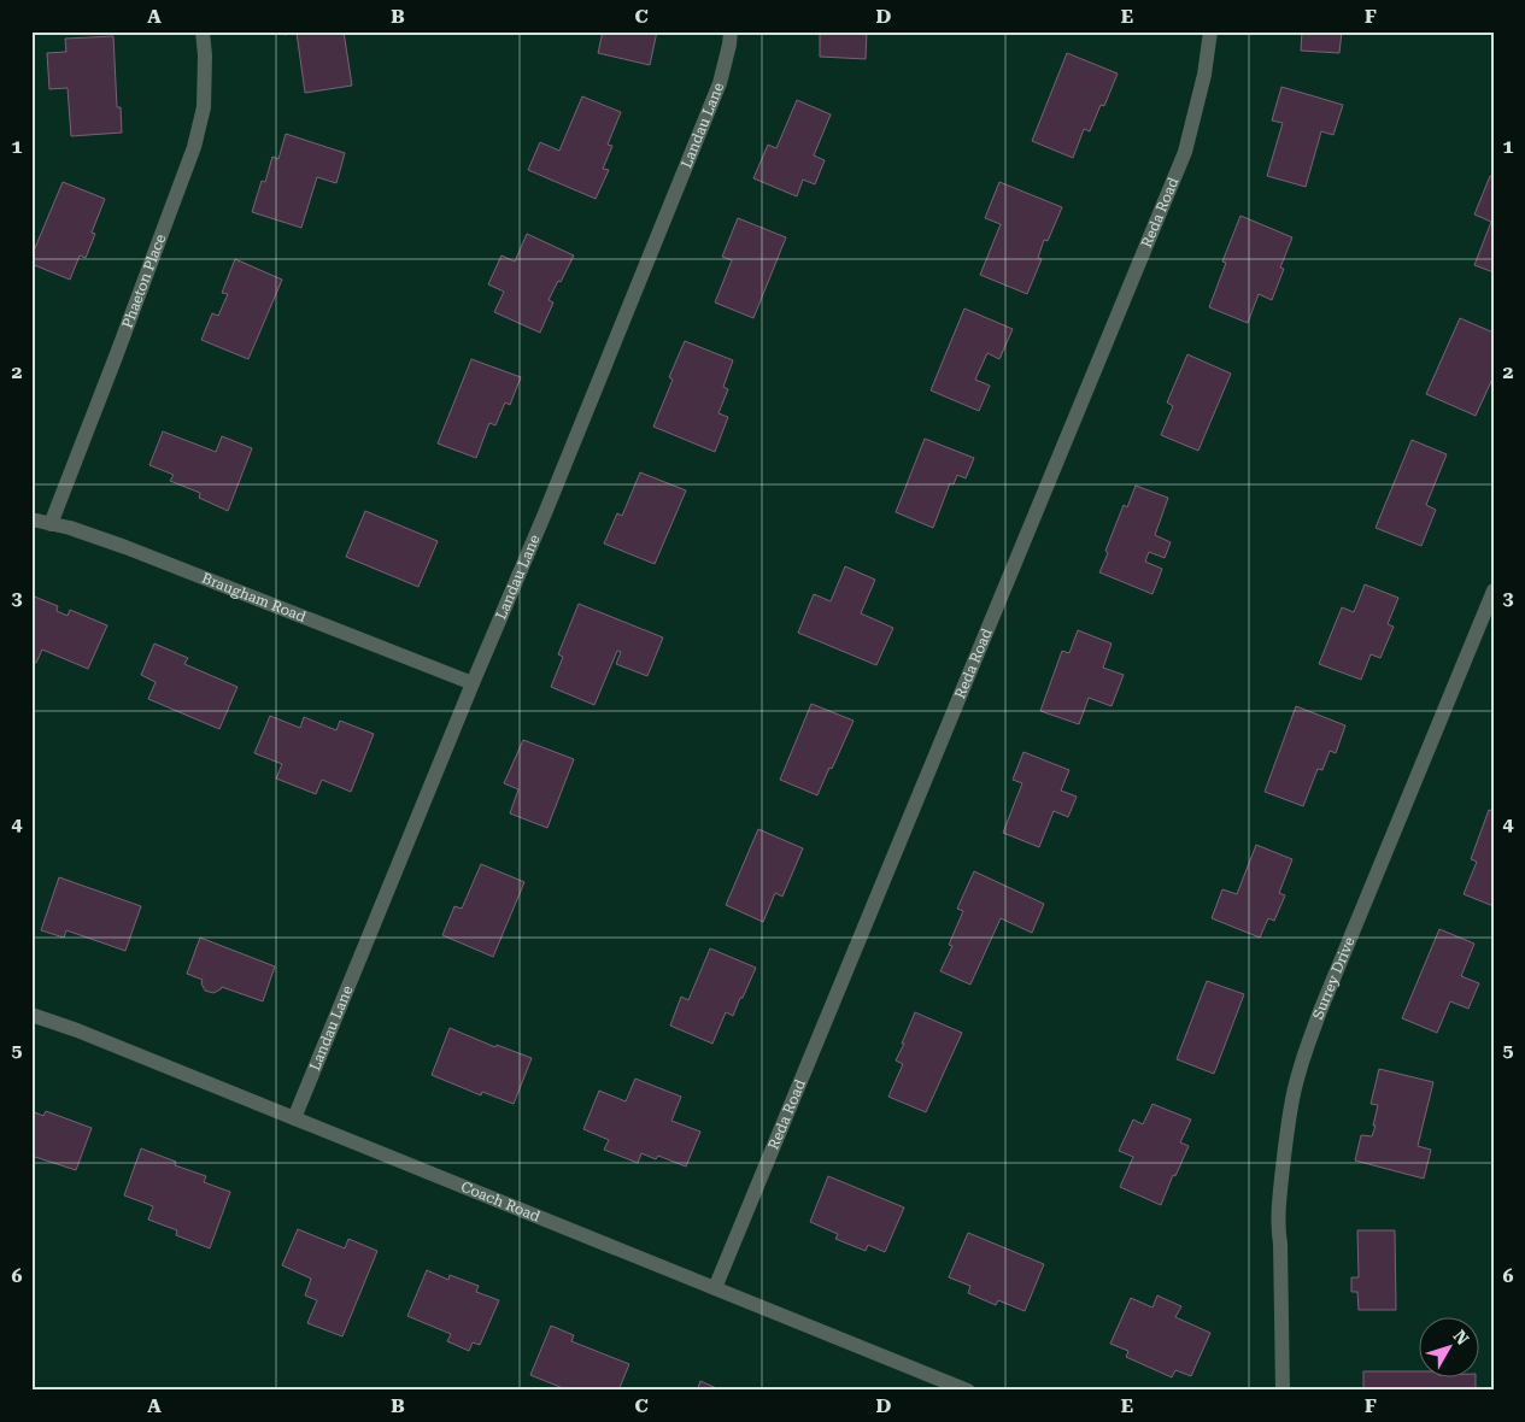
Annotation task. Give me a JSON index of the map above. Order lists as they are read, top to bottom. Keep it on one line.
{"streets":{"street":["Landau Lane","Reda Road","Phaeton Place","Braugham Road","Surrey Drive","Coach Road"]},"crossings":[["Landau Lane","Braugham Road"],["Landau Lane","Coach Road"],["Reda Road","Coach Road"],["Phaeton Place","Braugham Road"]],"north":"top right","grid":{"columns":["A","B","C","D","E","F"],"rows":["1","2","3","4","5","6"]}}
